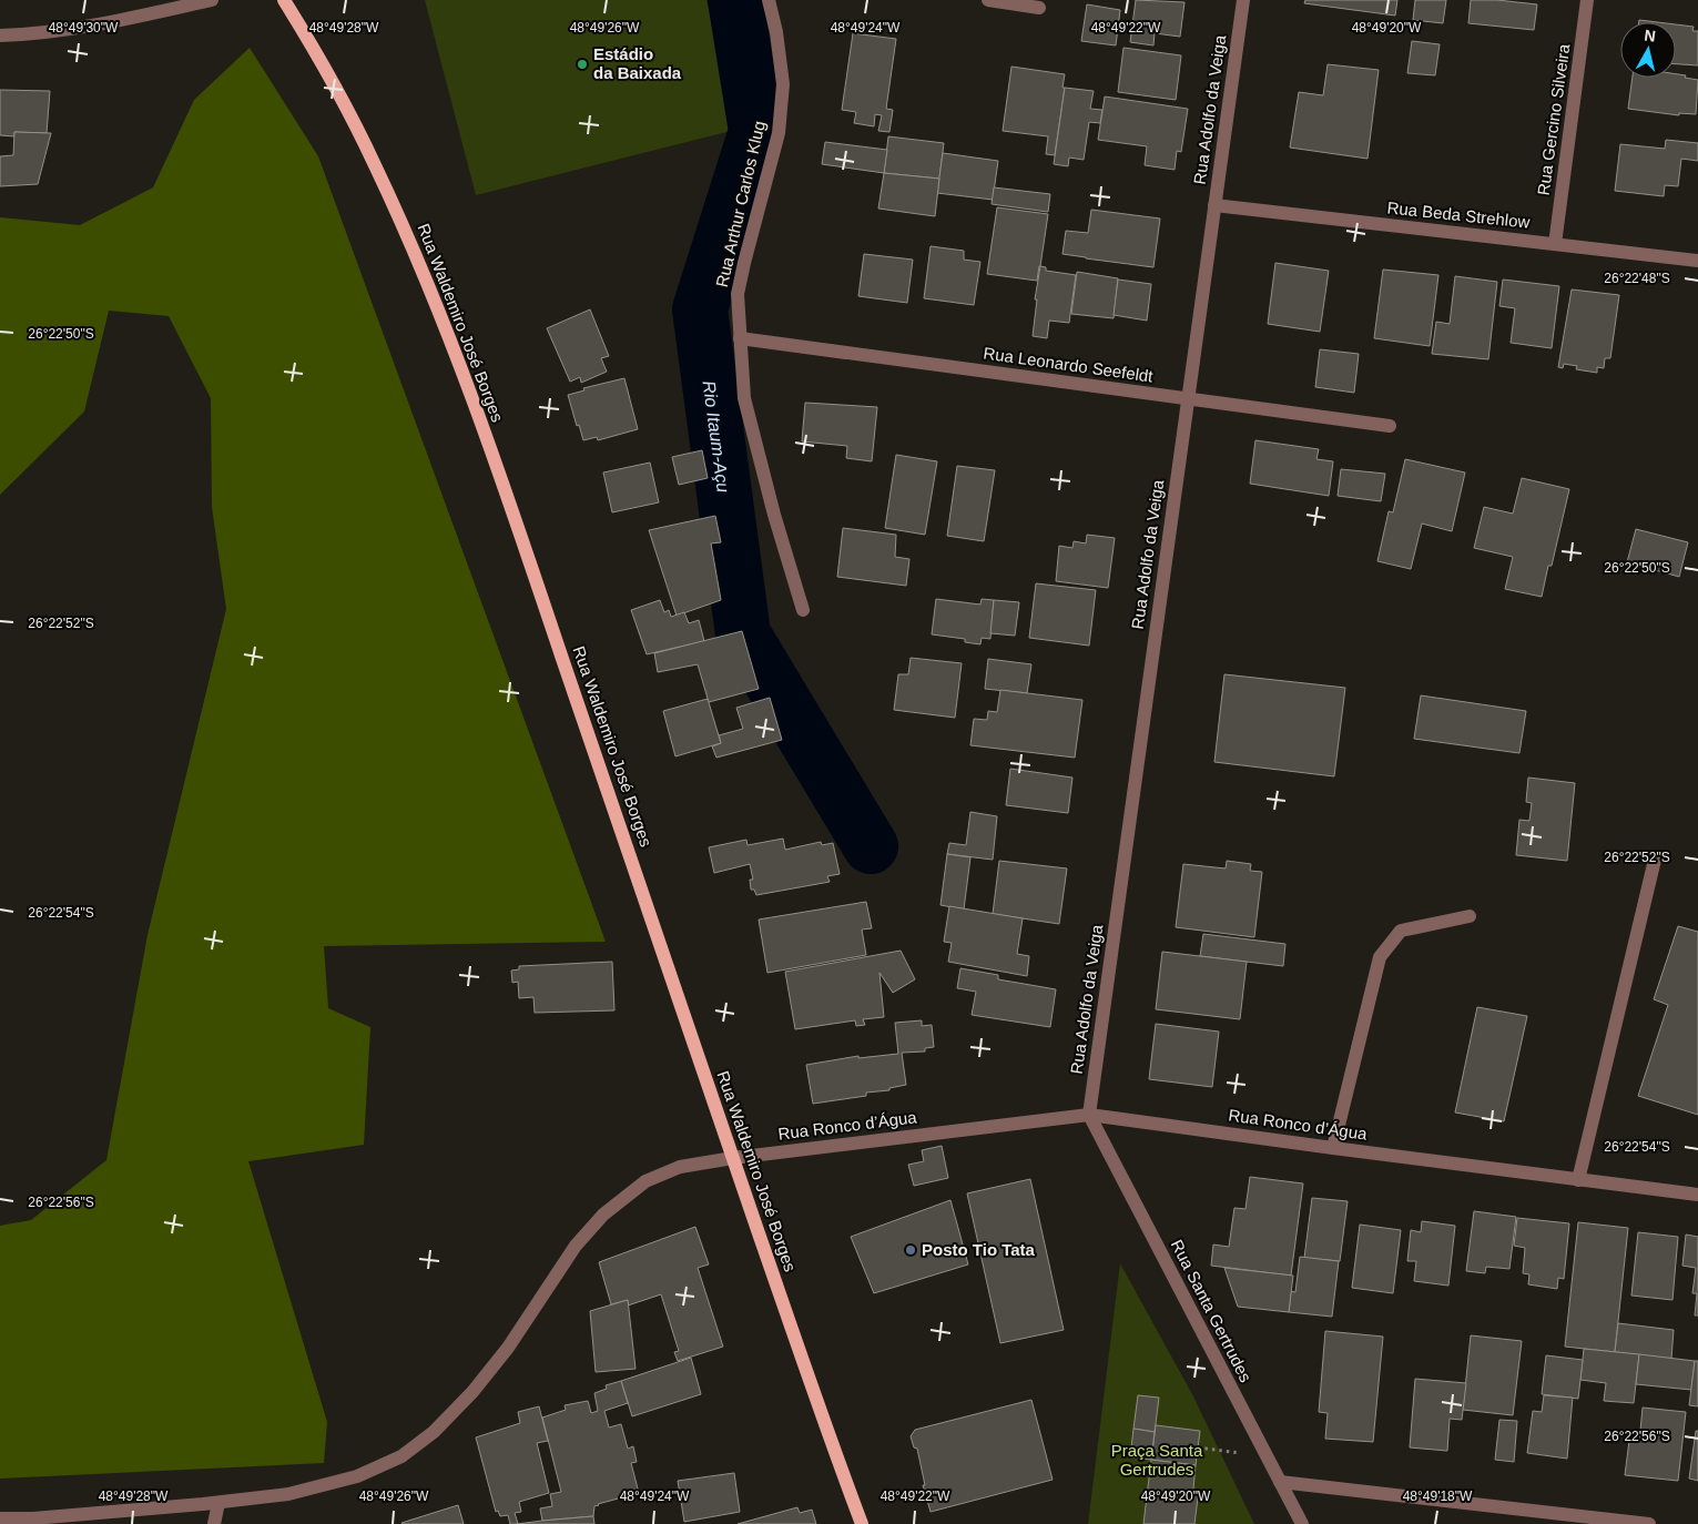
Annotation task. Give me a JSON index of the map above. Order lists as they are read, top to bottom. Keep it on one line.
{"streets":{"main road":["Rua Waldemiro José Borges"],"street":["Rua Adolfo da Veiga","Rua Gercino Silveira","Rua Arthur Carlos Klug","Rua Beda Strehlow","Rua Leonardo Seefeldt","Rua Ronco d’Água","Rua Santa Gertrudes"]},"crossings":[["Rua Adolfo da Veiga","Rua Beda Strehlow"],["Rua Adolfo da Veiga","Rua Leonardo Seefeldt"],["Rua Adolfo da Veiga","Rua Ronco d’Água"],["Rua Adolfo da Veiga","Rua Santa Gertrudes"],["Rua Gercino Silveira","Rua Beda Strehlow"],["Rua Arthur Carlos Klug","Rua Leonardo Seefeldt"],["Rua Waldemiro José Borges","Rua Ronco d’Água"],["Rua Ronco d’Água","Rua Santa Gertrudes"]],"water":["Rio Itaum-Açu"],"parks":["Praça Santa Gertrudes"],"places":["Estádio da Baixada","Posto Tio Tata"],"north":"top","coordinates":["48°49'30\"W","48°49'28\"W","48°49'26\"W","48°49'24\"W","48°49'22\"W","48°49'20\"W","26°22'48\"S","26°22'50\"S","26°22'52\"S","26°22'54\"S","26°22'56\"S","48°49'18\"W"]}
